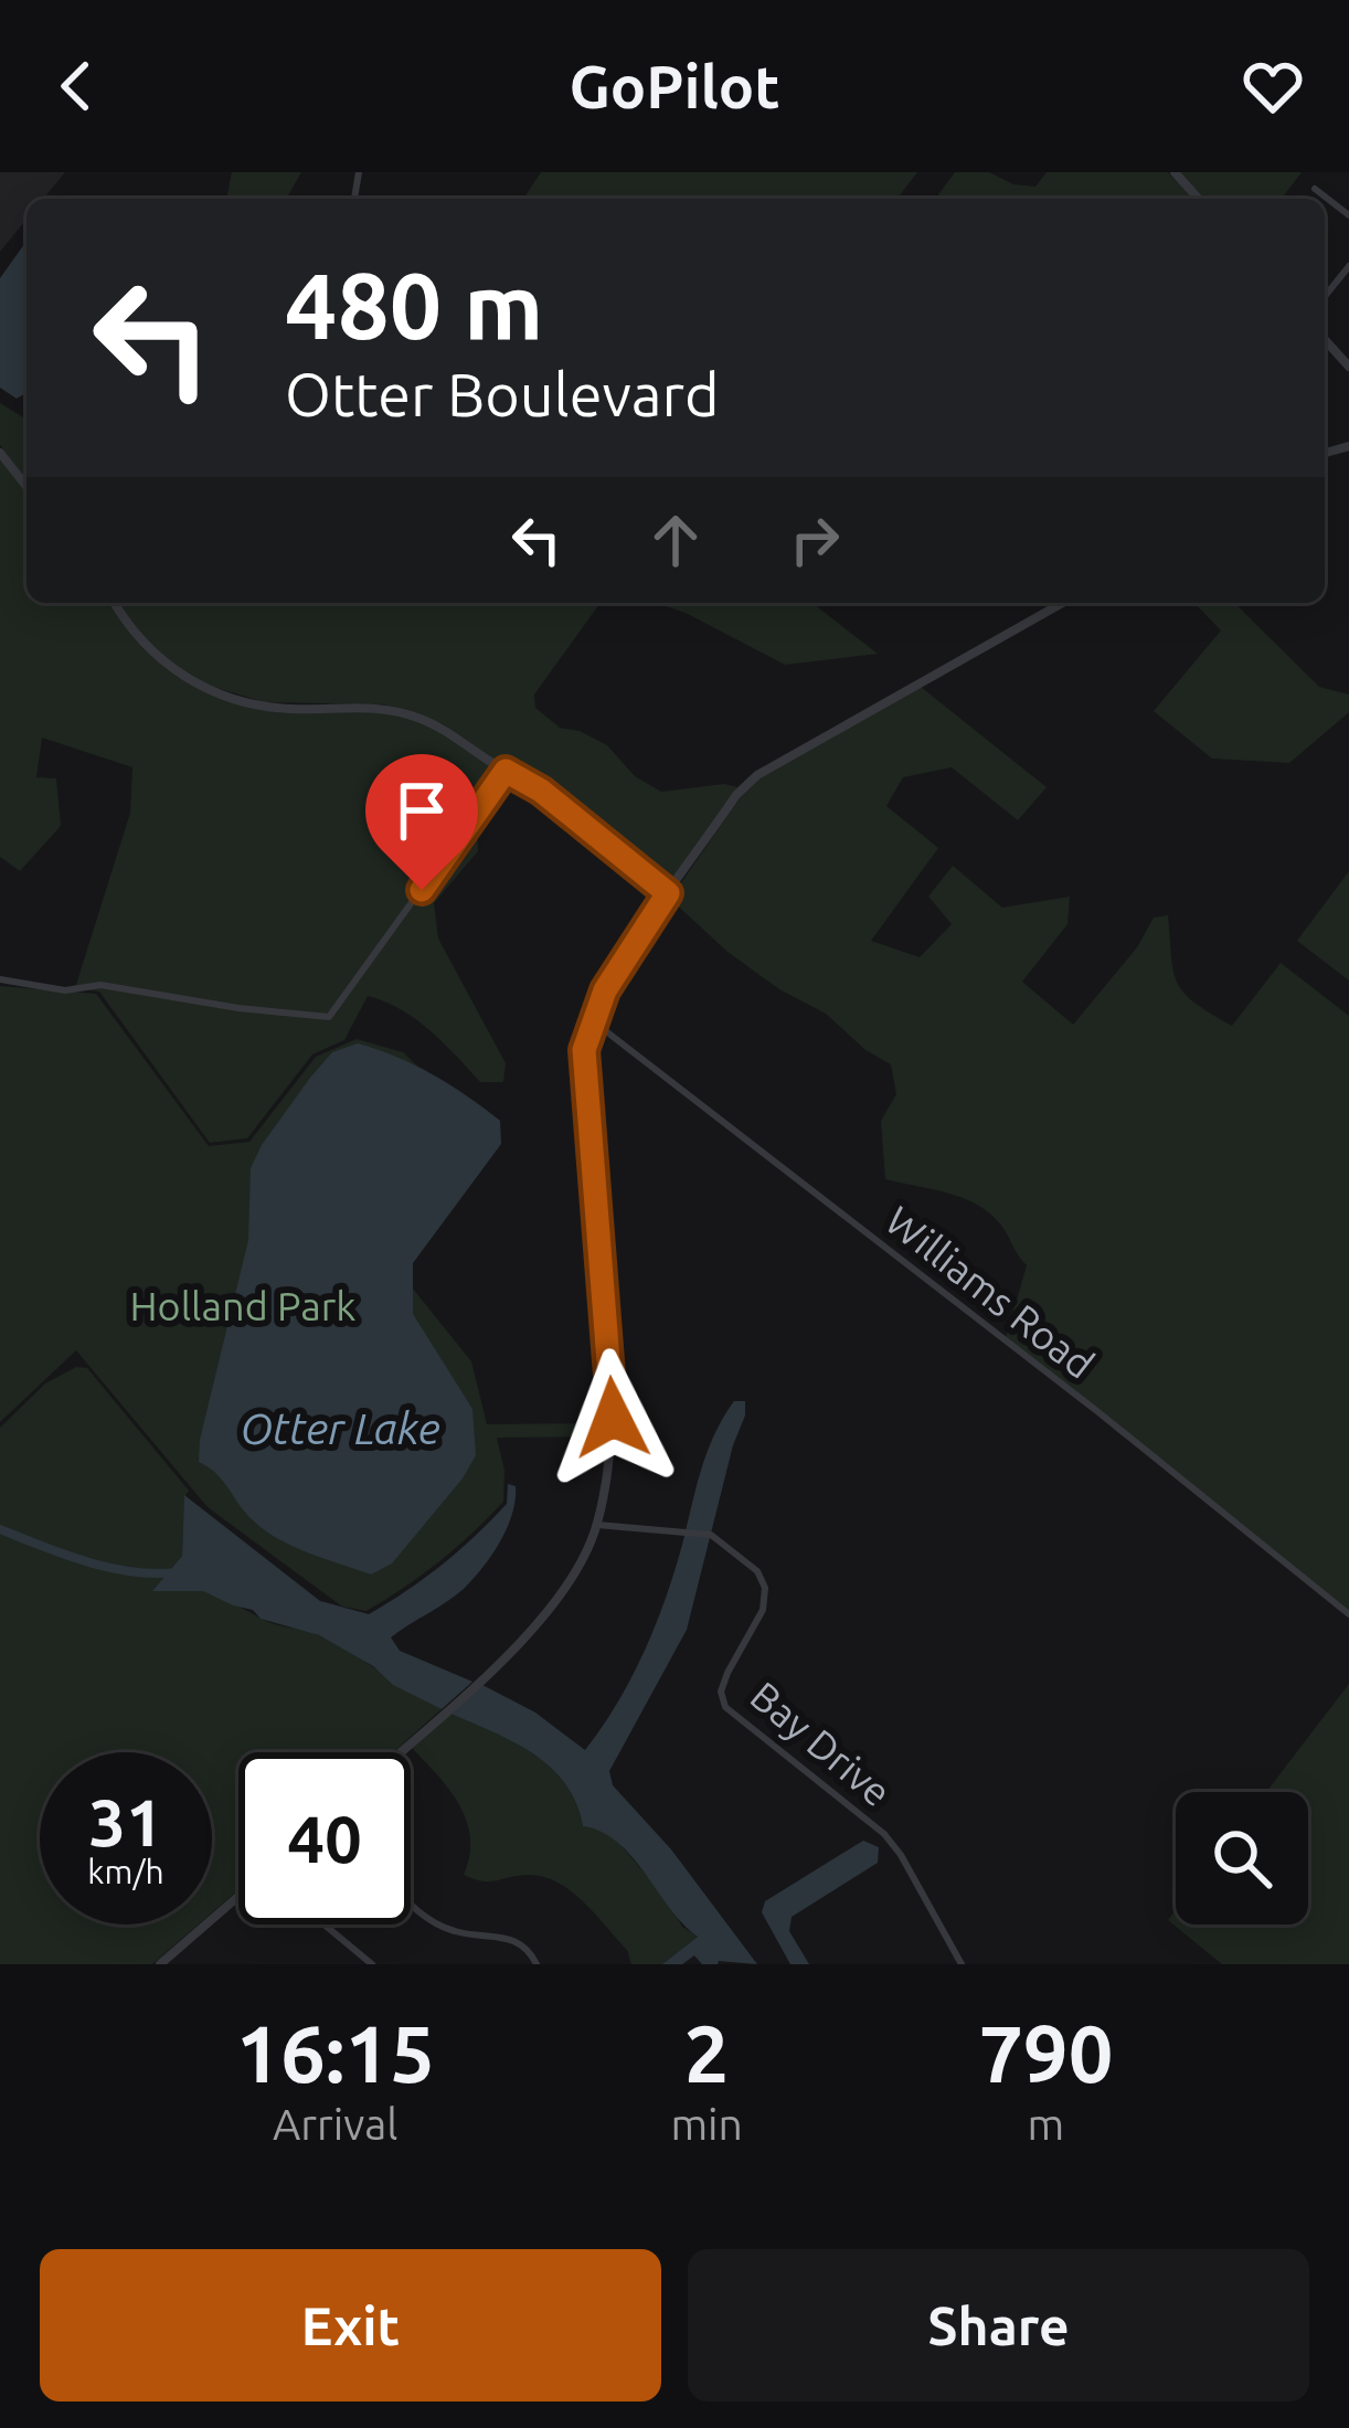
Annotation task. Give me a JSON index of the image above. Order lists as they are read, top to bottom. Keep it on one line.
{"streets":{"street":["Williams Road","Bay Drive"]},"water":["Otter Lake"],"parks":["Holland Park"],"page":{"header":"GoPilot","turn":["480 m","Otter Boulevard"],"speed":"31 km/h","limit":"40","eta":["16:15","Arrival","2","min","790","m"],"buttons":["Exit","Share"]}}
